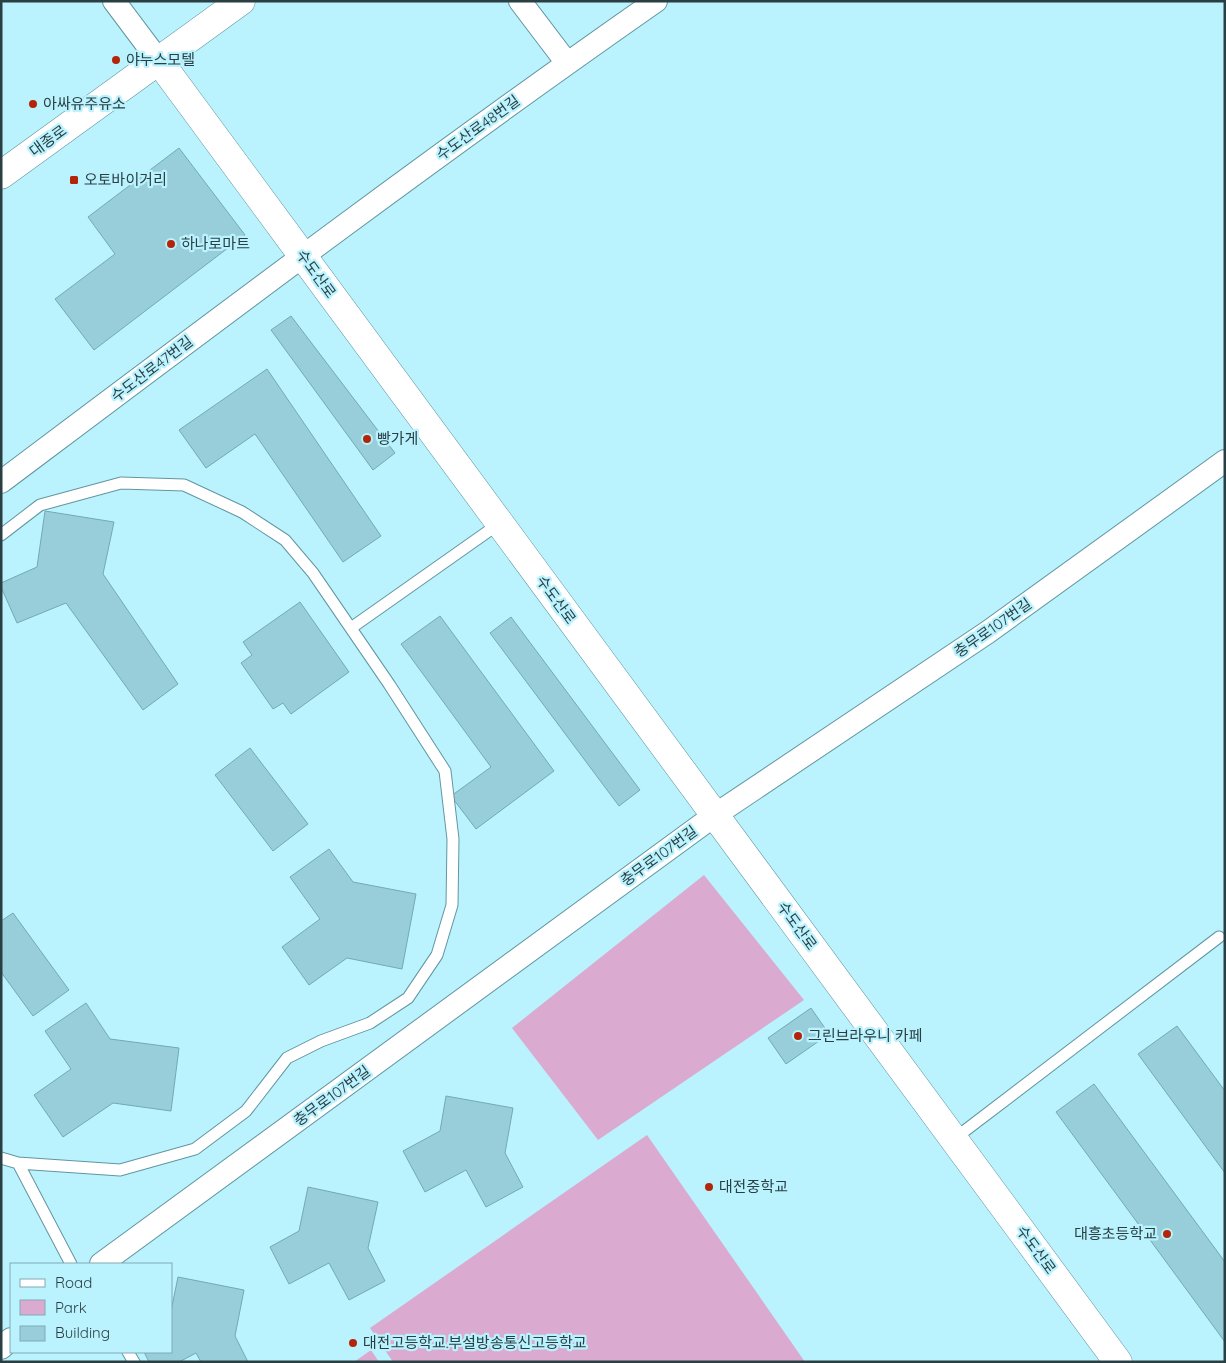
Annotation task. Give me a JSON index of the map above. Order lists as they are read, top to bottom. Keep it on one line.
{"streets":{"main road":["대종로","수도산로"],"street":["수도산로48번길","수도산로47번길","충무로107번길"]},"crossings":[["수도산로48번길","수도산로"],["수도산로48번길","수도산로47번길"],["대종로","수도산로"],["수도산로","수도산로47번길"],["수도산로","충무로107번길"]],"places":{"other":["야누스모텔","아싸유주유소","하나로마트","빵가게","그린브라우니 카페","대전중학교","대흥초등학교","대전고등학교.부설방송통신고등학교"],"transit":["오토바이거리"]},"legend":["Road","Park","Building"]}
